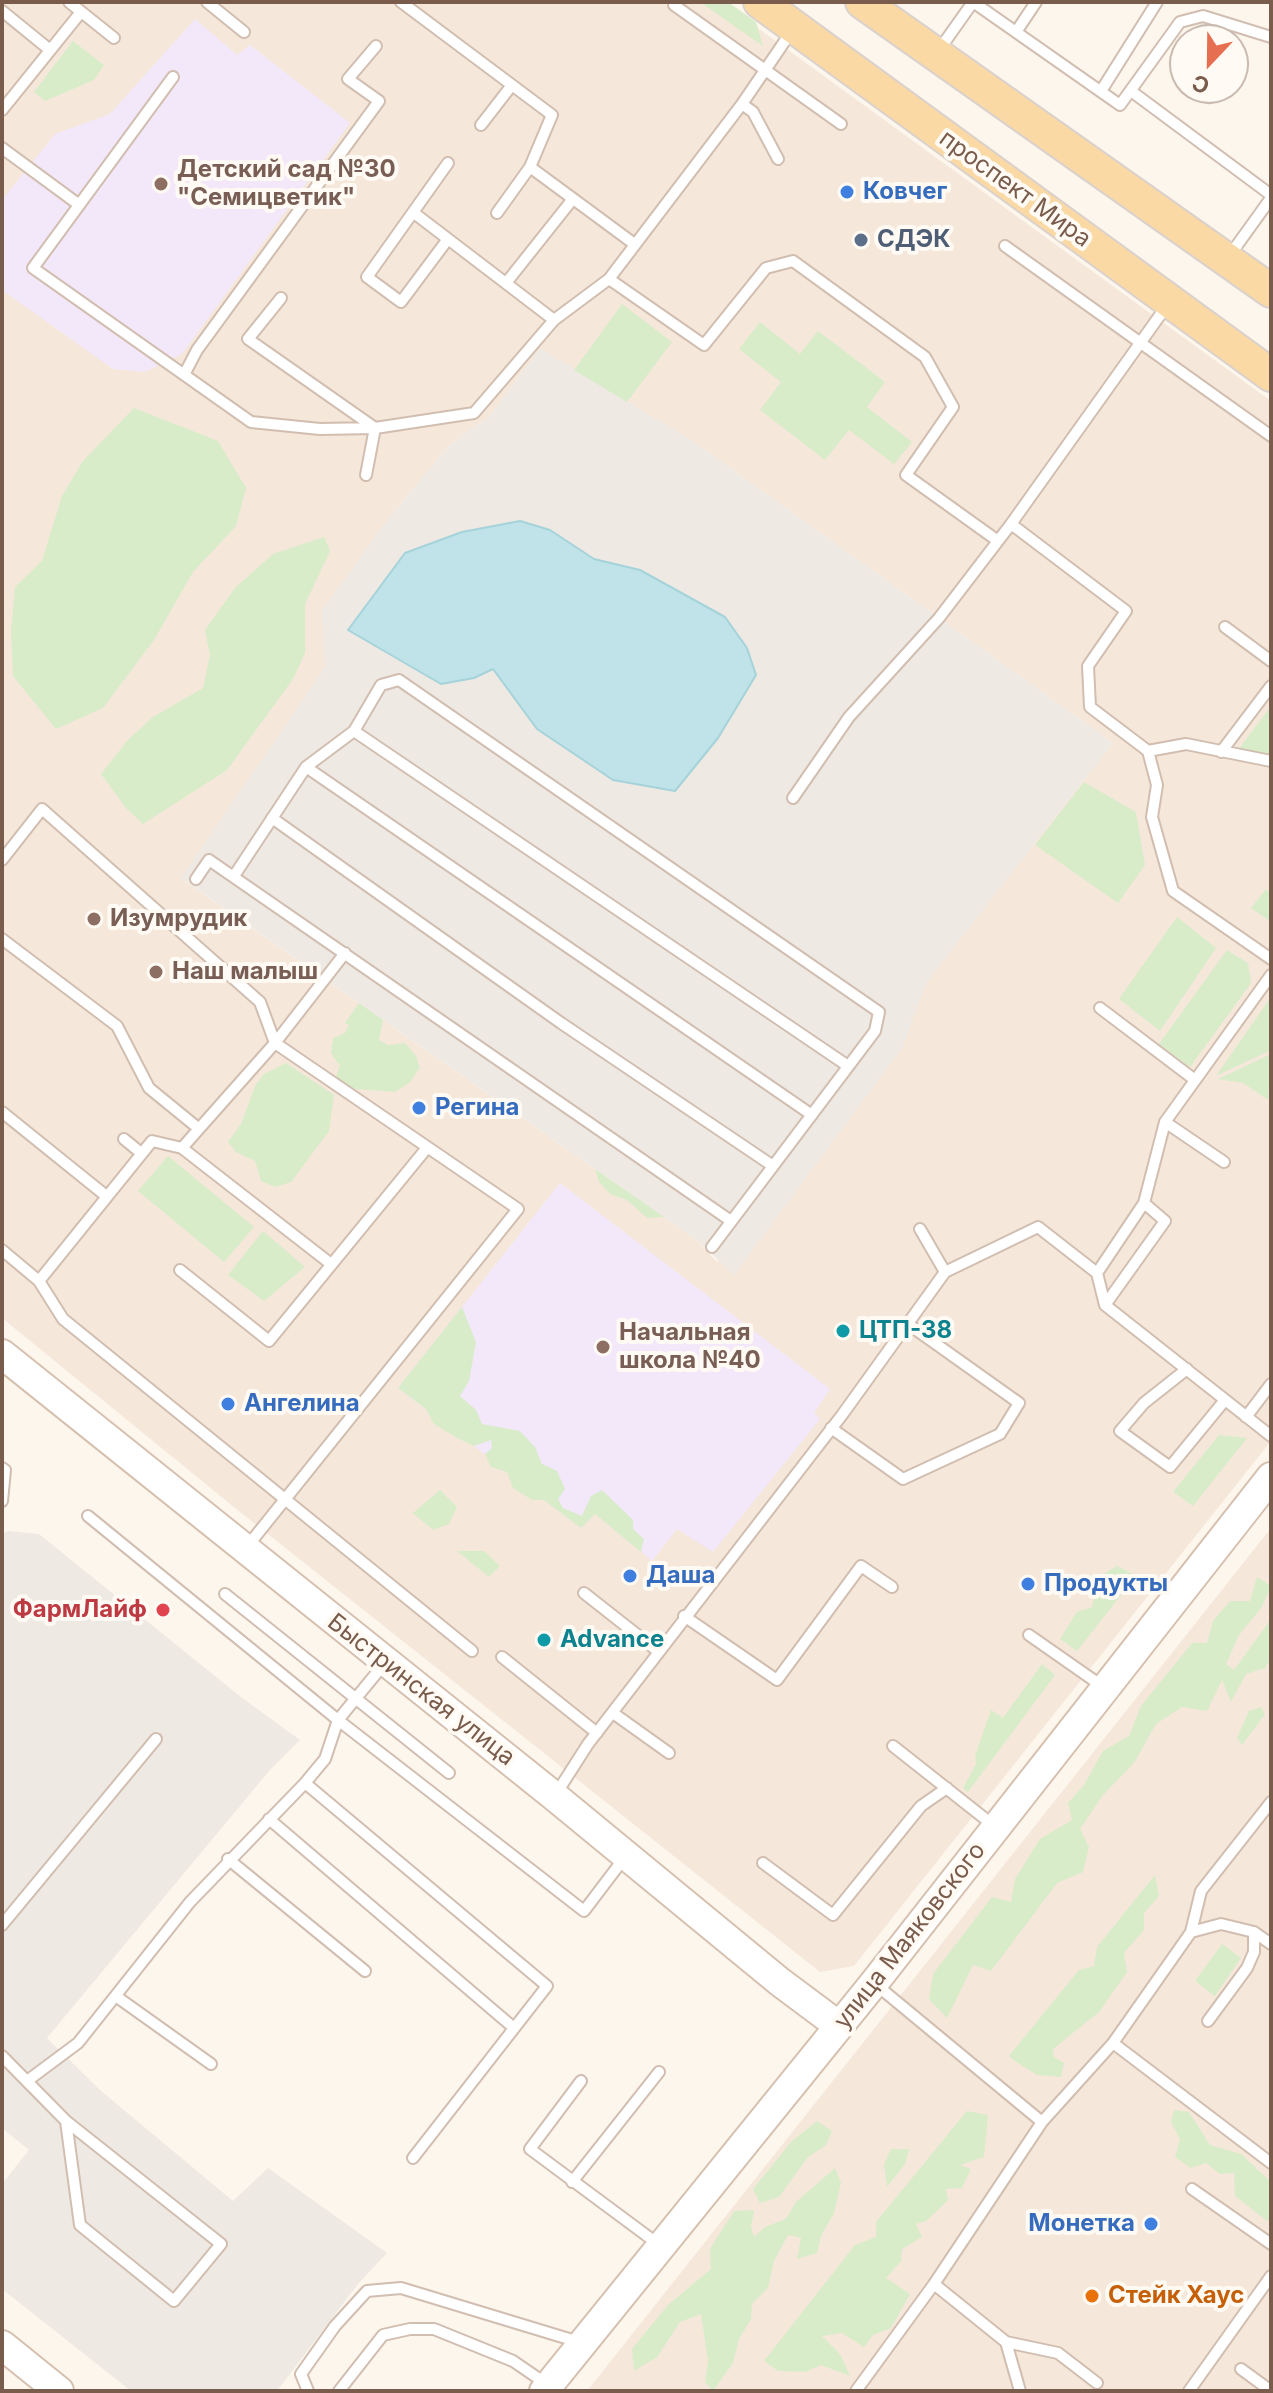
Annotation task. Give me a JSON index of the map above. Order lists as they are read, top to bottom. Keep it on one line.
{"streets":{"main road":["проспект Мира","Быстринская улица","улица Маяковского"]},"crossings":[["Быстринская улица","улица Маяковского"]],"places":["Детский сад №30 \"Семицветик\"","Ковчег","СДЭК","Изумрудик","Наш малыш","Регина","ЦТП-38","Начальная школа №40","Ангелина","Даша","Продукты","ФармЛайф","Advance","Монетка","Стейк Хаус"],"north":"bottom"}
